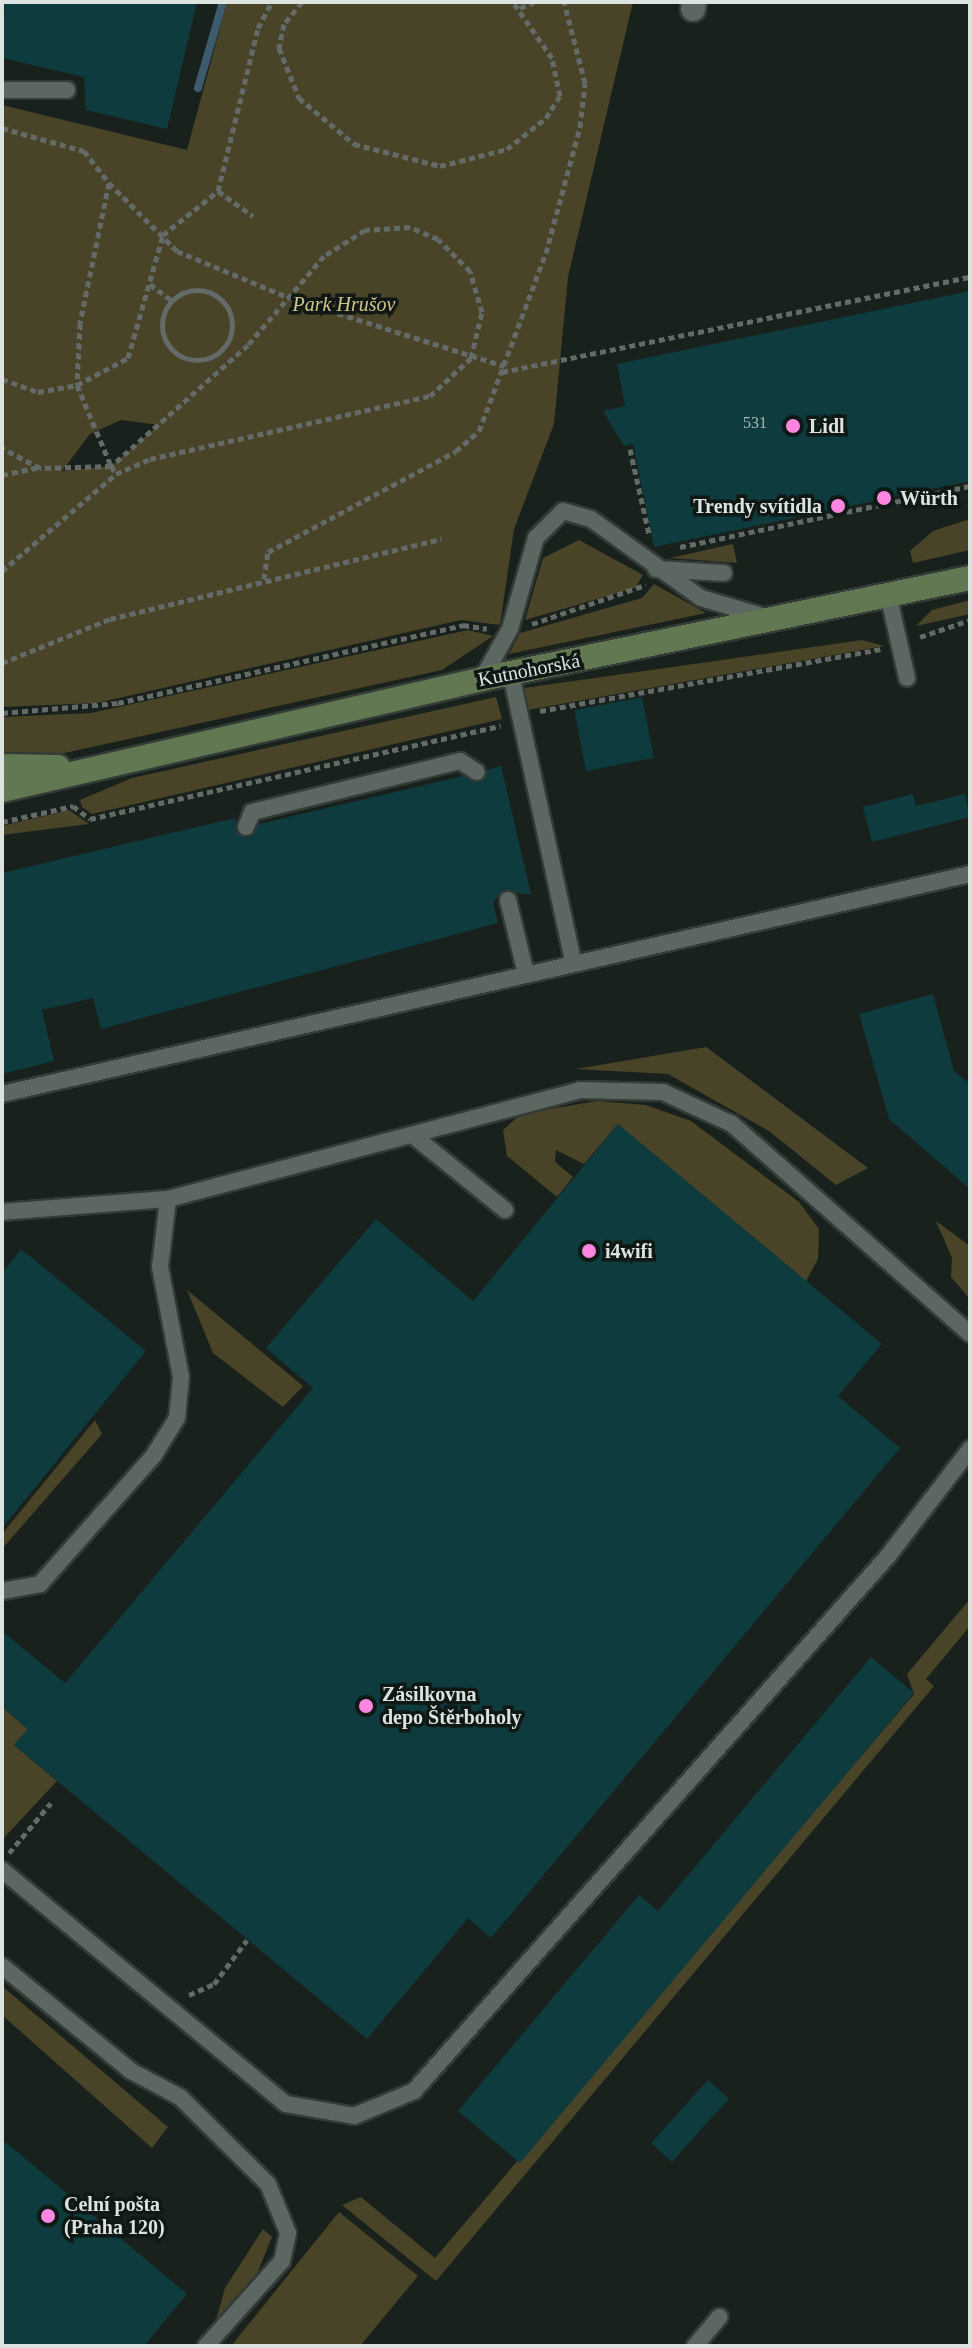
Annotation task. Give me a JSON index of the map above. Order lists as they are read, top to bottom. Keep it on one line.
{"streets":{"main road":["Kutnohorská"]},"parks":["Park Hrušov"],"places":["Lidl","Würth","Trendy svítidla","i4wifi","Zásilkovna depo Štěrboholy","Celní pošta (Praha 120)"],"house_numbers":["531"]}
